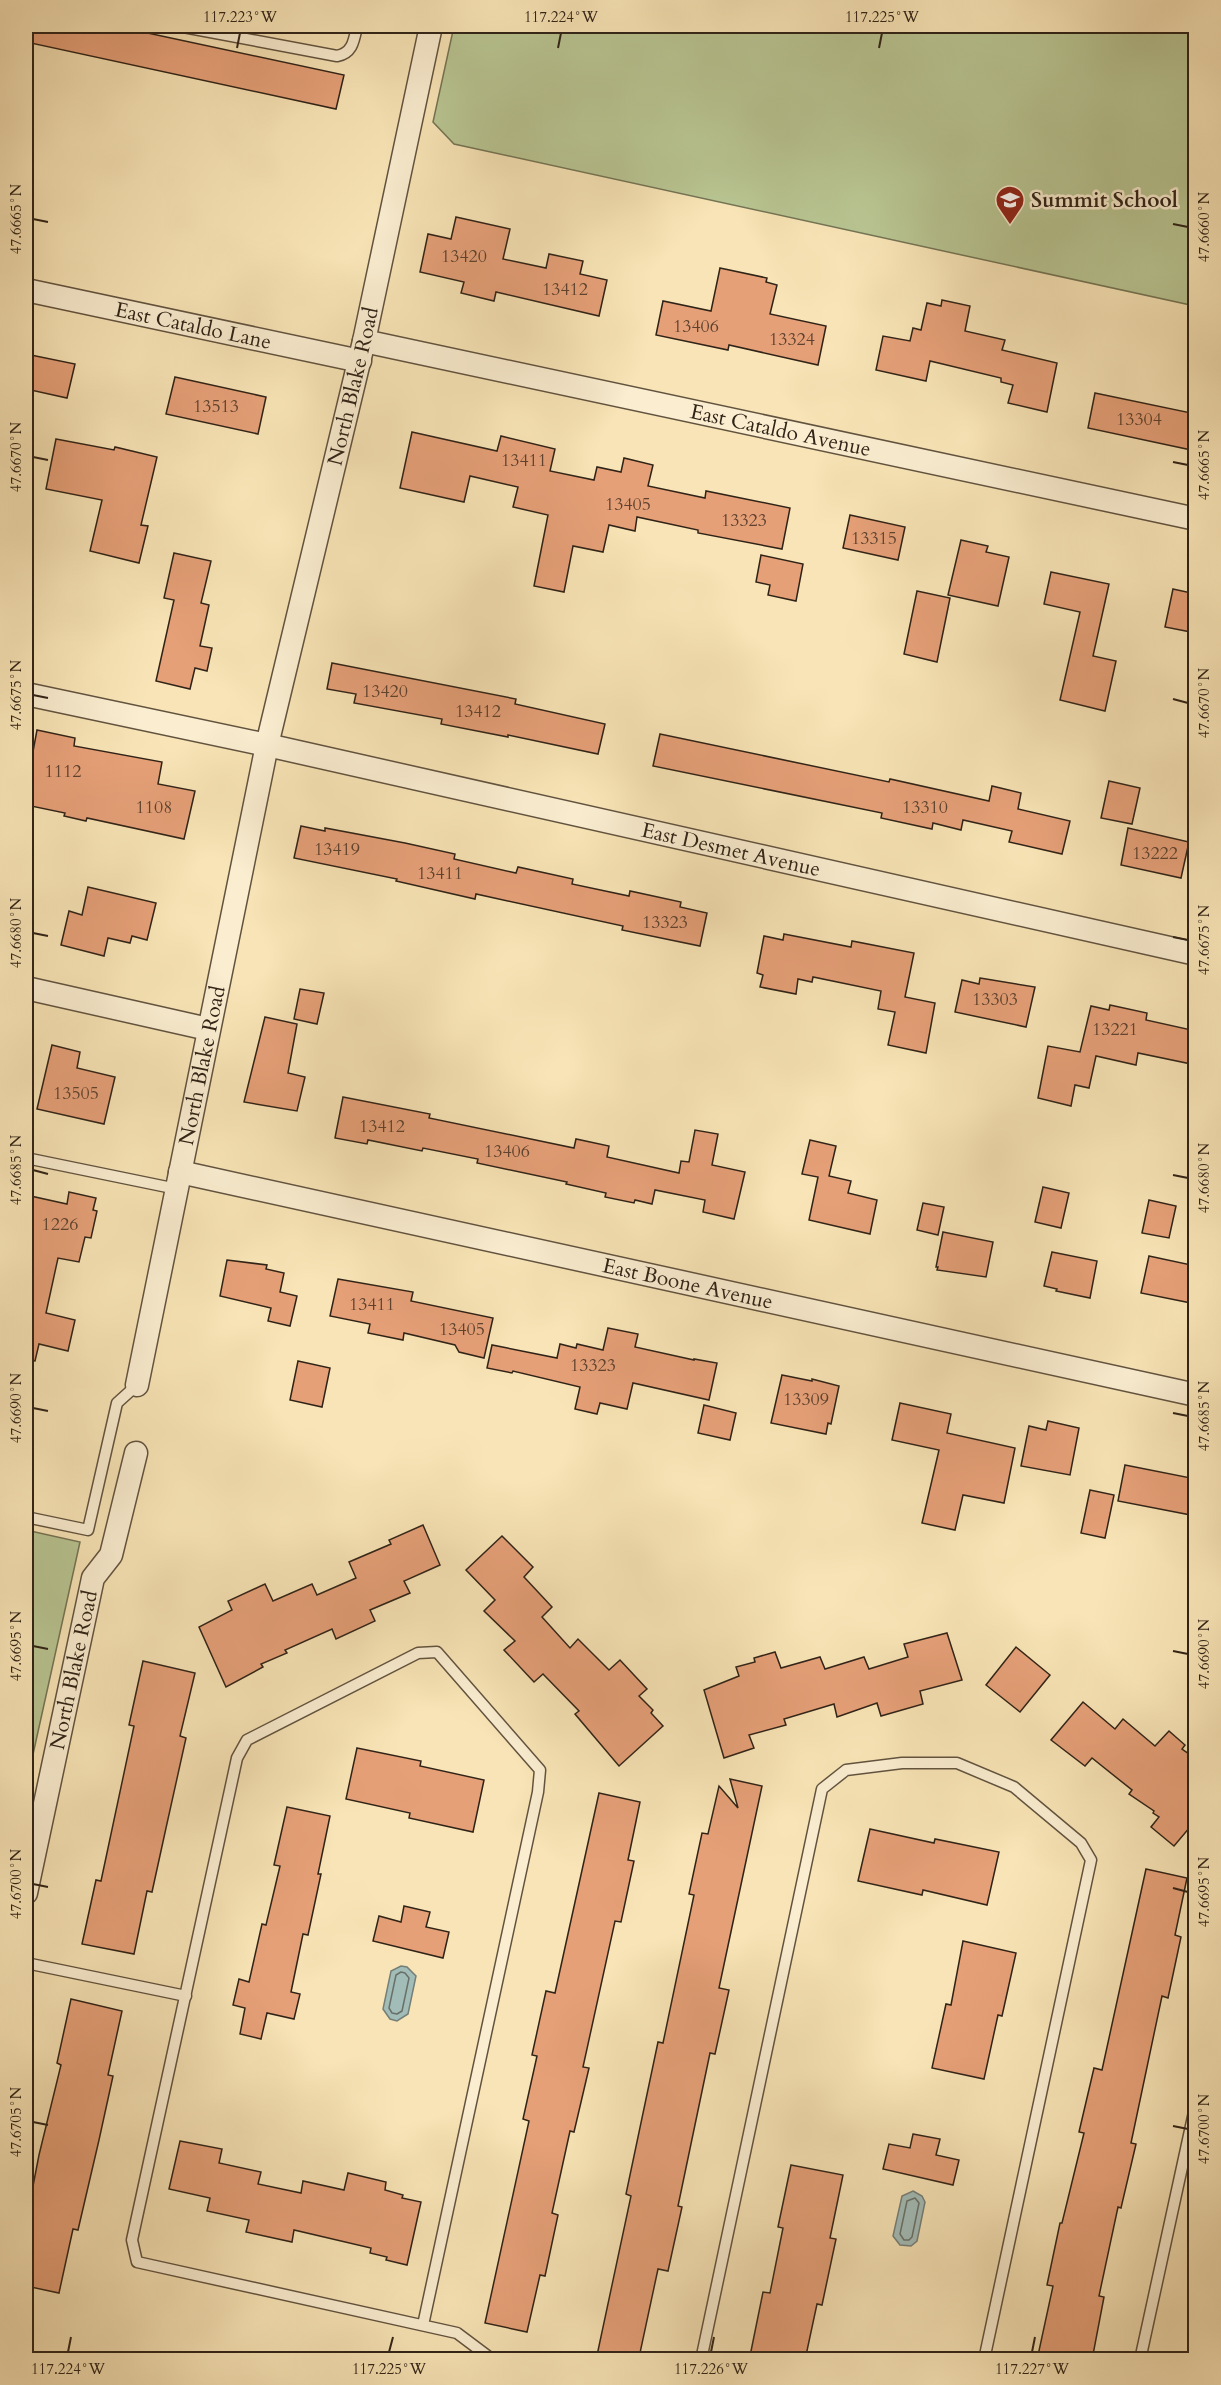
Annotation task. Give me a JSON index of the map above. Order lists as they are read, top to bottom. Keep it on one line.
{"streets":{"street":["East Cataldo Lane","North Blake Road","East Cataldo Avenue","East Desmet Avenue","East Boone Avenue"]},"crossings":[["East Cataldo Lane","North Blake Road"],["East Cataldo Lane","East Cataldo Avenue"],["North Blake Road","East Cataldo Avenue"],["North Blake Road","East Desmet Avenue"],["North Blake Road","East Boone Avenue"]],"places":{"school or university":["Summit School"]},"house_numbers":["13420","13412","13406","13324","13513","13304","13411","13405","13323","13315","13420","13412","1112","1108","13310","13419","13222","13411","13323","13303","13221","13505","13412","13406","1226","13411","13405","13323","13309"],"coordinates":["117.223°W","117.224°W","117.225°W","47.6665°N","47.6660°N","47.6670°N","47.6675°N","47.6680°N","47.6685°N","47.6690°N","47.6695°N","47.6700°N","47.6705°N","117.226°W","117.227°W"]}
